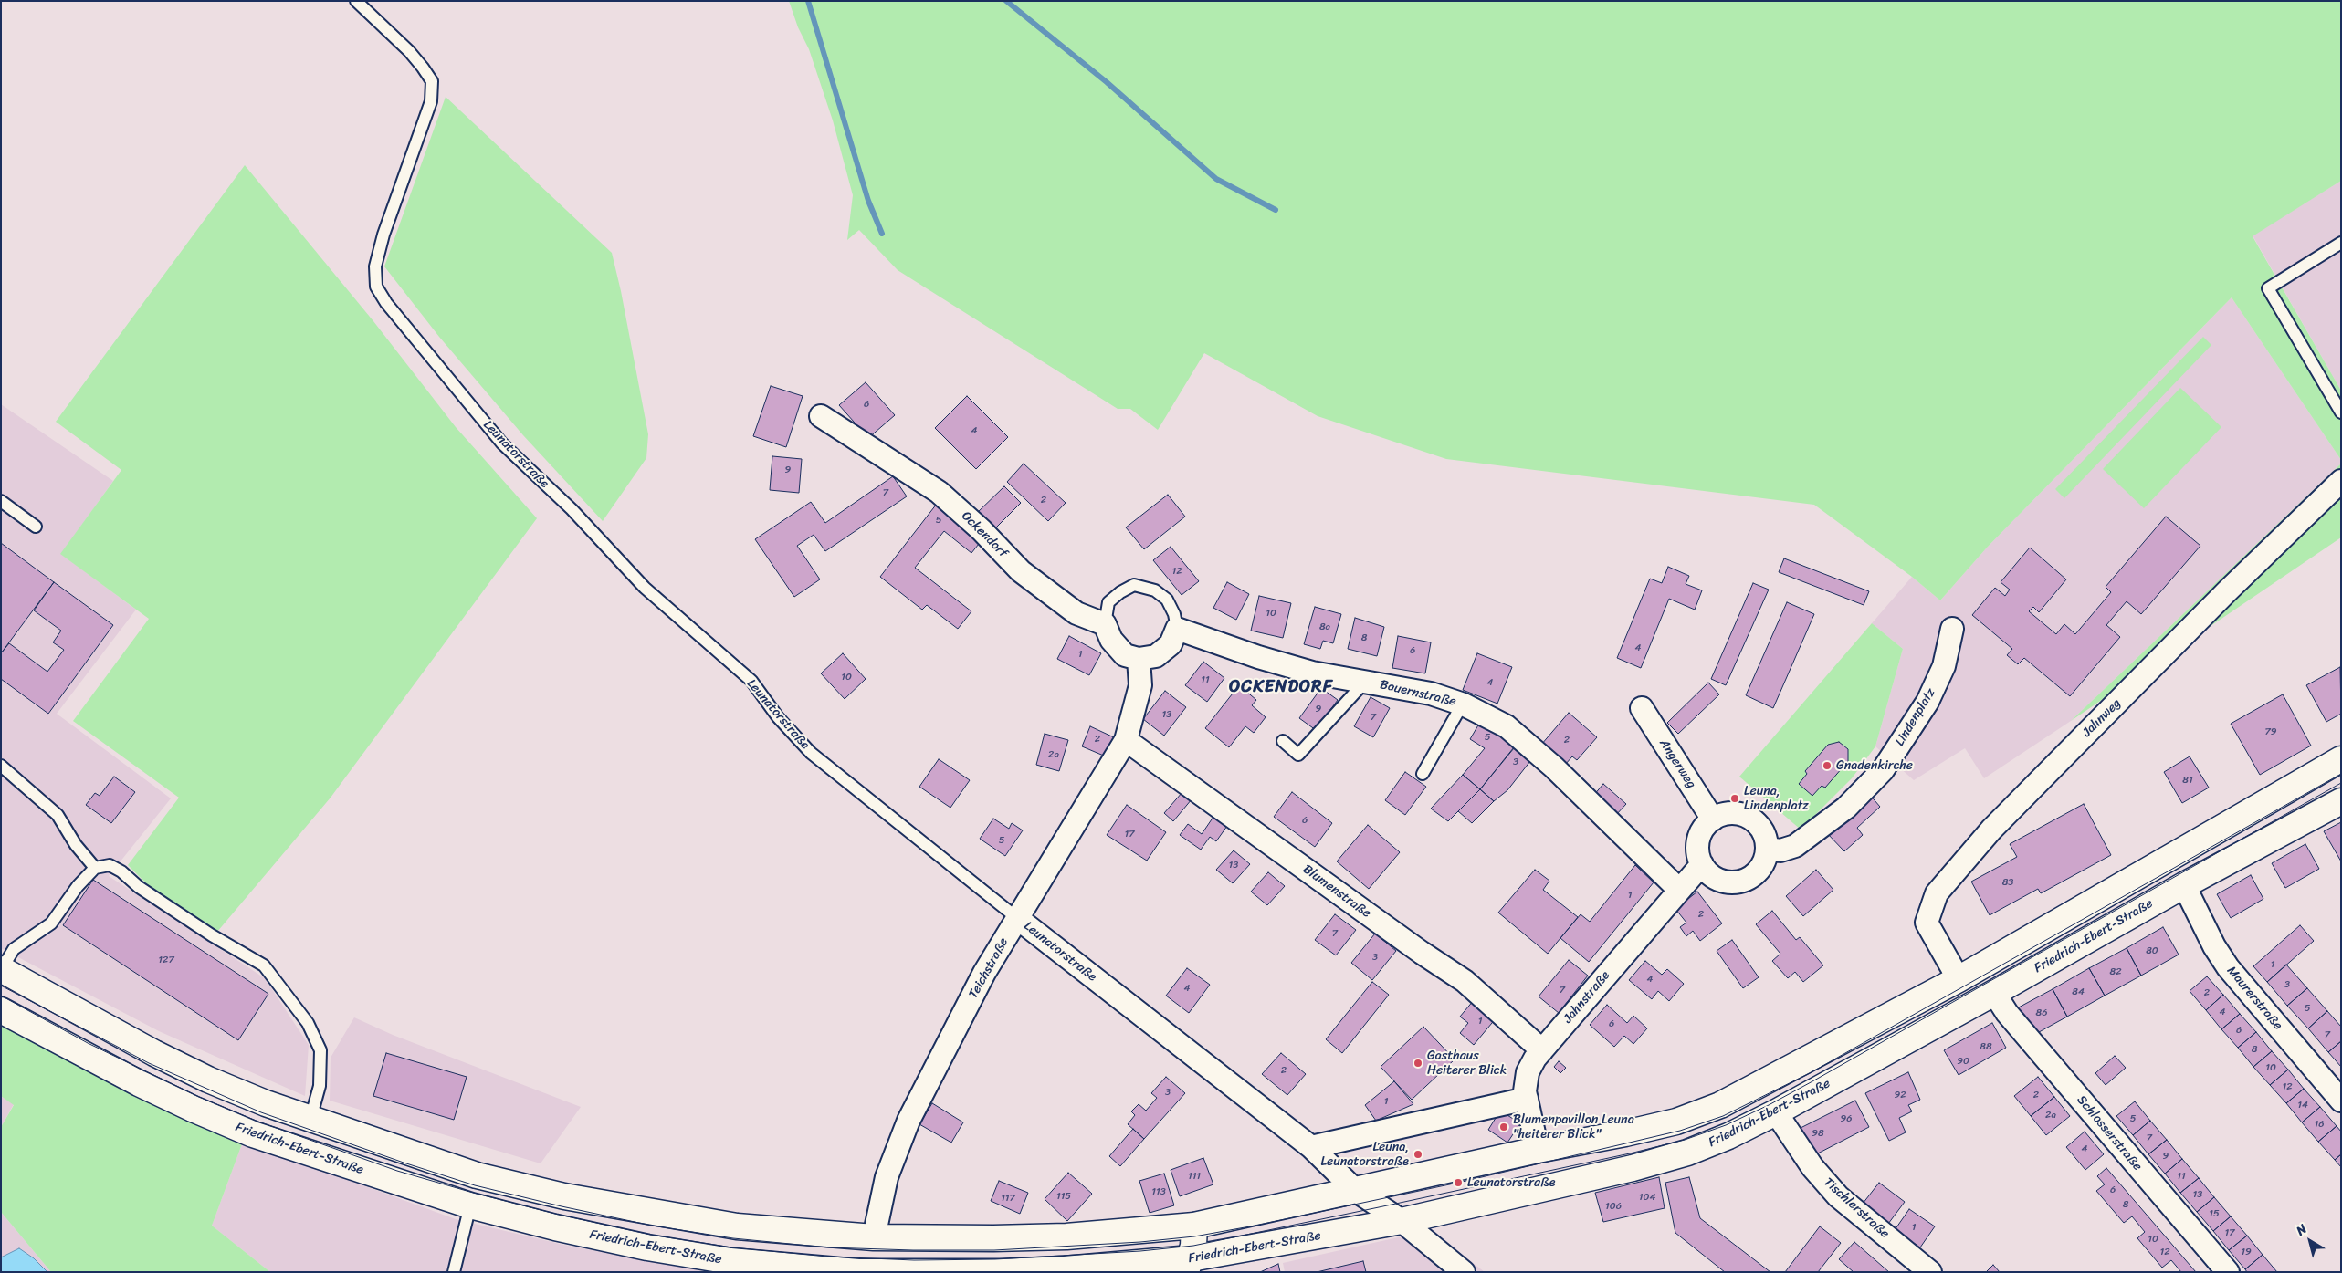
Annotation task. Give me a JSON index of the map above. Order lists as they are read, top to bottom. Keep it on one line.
{"streets":{"main road":["Friedrich-Ebert-Straße"],"street":["Leunatorstraße","Ockendorf","Bauernstraße","Lindenplatz","Jahnweg","Angerweg","Blumenstraße","Teichstraße","Jahnstraße","Maurerstraße","Schlosserstraße","Tischlerstraße"]},"crossings":[["Leunatorstraße","Friedrich-Ebert-Straße"],["Leunatorstraße","Teichstraße"],["Ockendorf","Bauernstraße"],["Ockendorf","Teichstraße"],["Bauernstraße","Teichstraße"],["Bauernstraße","Jahnstraße"],["Lindenplatz","Angerweg"],["Lindenplatz","Jahnstraße"],["Angerweg","Jahnstraße"],["Blumenstraße","Teichstraße"],["Blumenstraße","Jahnstraße"],["Friedrich-Ebert-Straße","Maurerstraße"],["Friedrich-Ebert-Straße","Schlosserstraße"],["Friedrich-Ebert-Straße","Tischlerstraße"]],"districts":["OCKENDORF"],"places":["Gnadenkirche","Leuna, Lindenplatz","Gasthaus Heiterer Blick","Blumenpavillon Leuna \"heiterer Blick\"","Leuna, Leunatorstraße","Leunatorstraße"],"house_numbers":["6","4","9","7","2","5","12","10","8a","8","4","6","1","10","11","4","9","13","7","79","5","2","2","2a","3","81","6","17","5","13","83","1","2","7","80","3","127","1","82","4","3","4","7","84","2","5","4","86","1","6","6","7","88","8","90","10","2","12","3","92","2","1","14","2a","96","5","16","98","7","4","9","111","11","6","113","13","115","104","117","8","106","15","1","17","10","12","19"],"north":"top left"}
